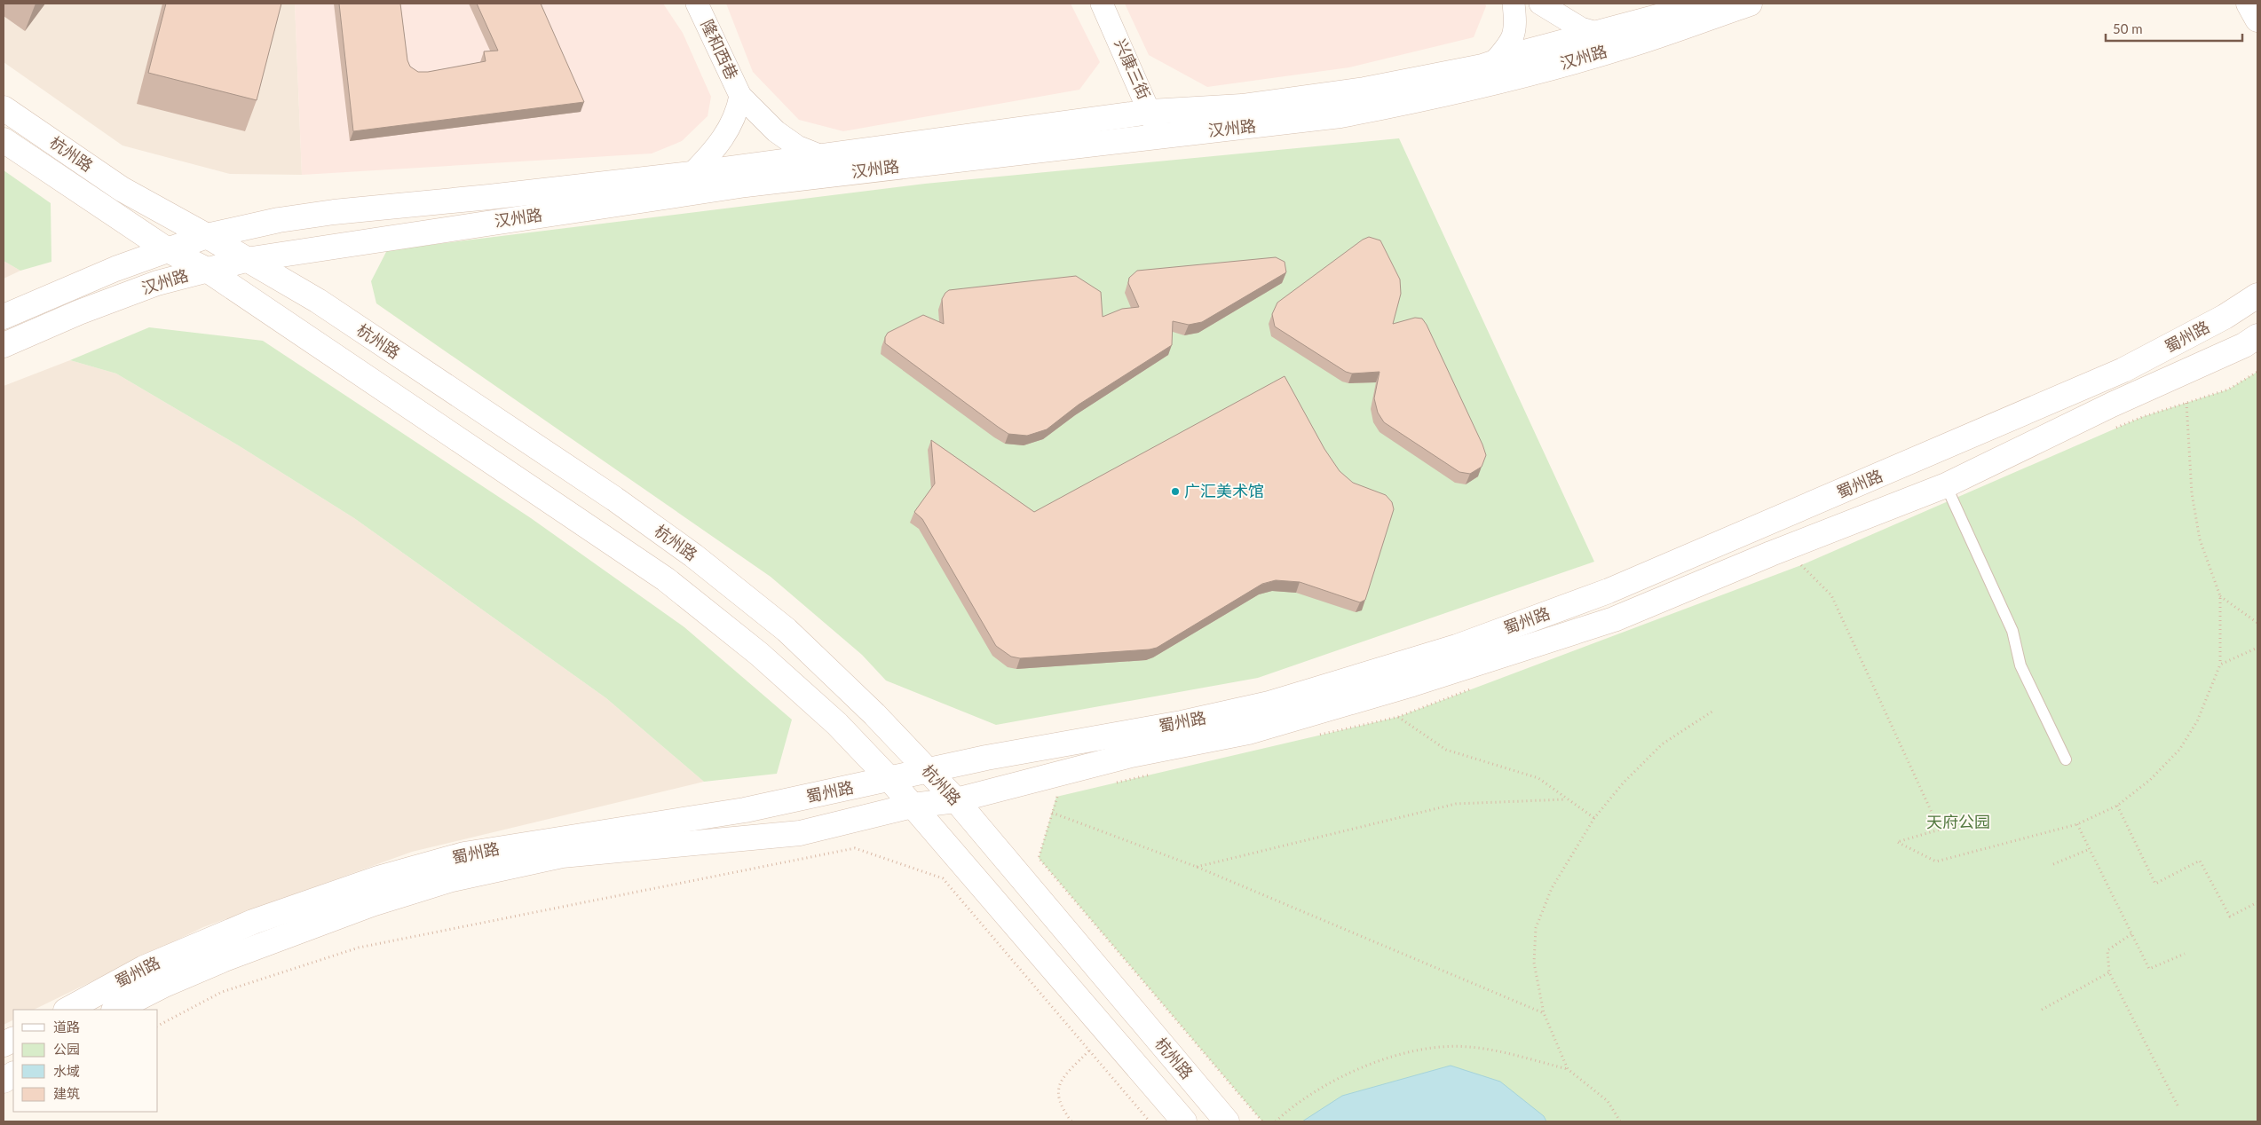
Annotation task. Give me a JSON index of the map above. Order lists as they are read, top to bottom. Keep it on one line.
{"streets":{"main road":["汉州路","杭州路","蜀州路"],"street":["隆和西巷","兴康三街"]},"crossings":[["隆和西巷","汉州路"],["汉州路","兴康三街"],["汉州路","杭州路"],["杭州路","蜀州路"]],"parks":["天府公园"],"places":["广汇美术馆"],"legend":["道路","公园","水域","建筑"],"scale_bar":"50 m"}
